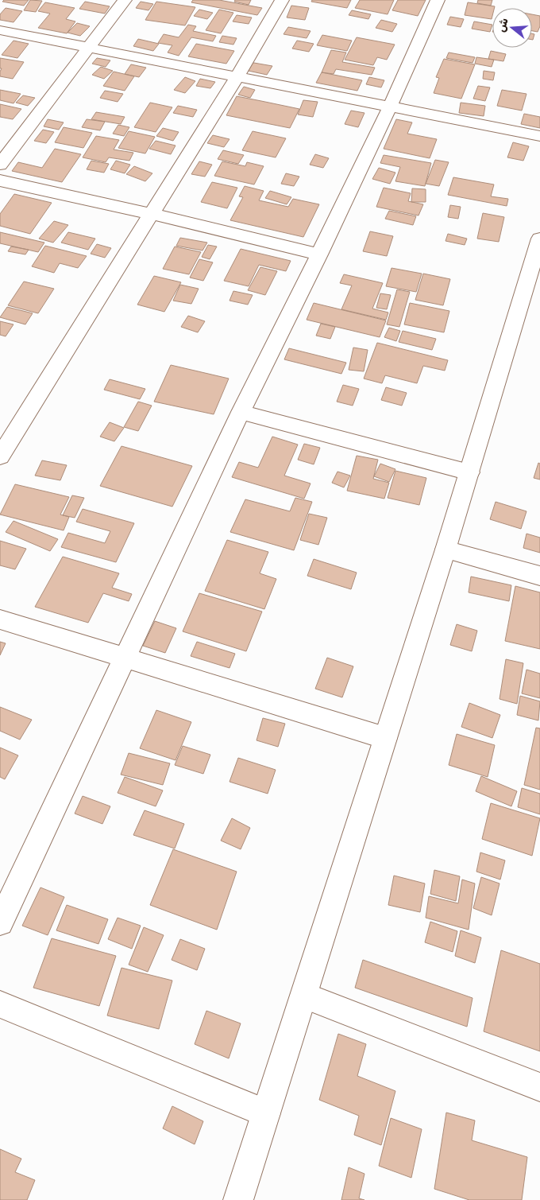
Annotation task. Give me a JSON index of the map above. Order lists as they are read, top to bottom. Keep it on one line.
{"north":"left"}
